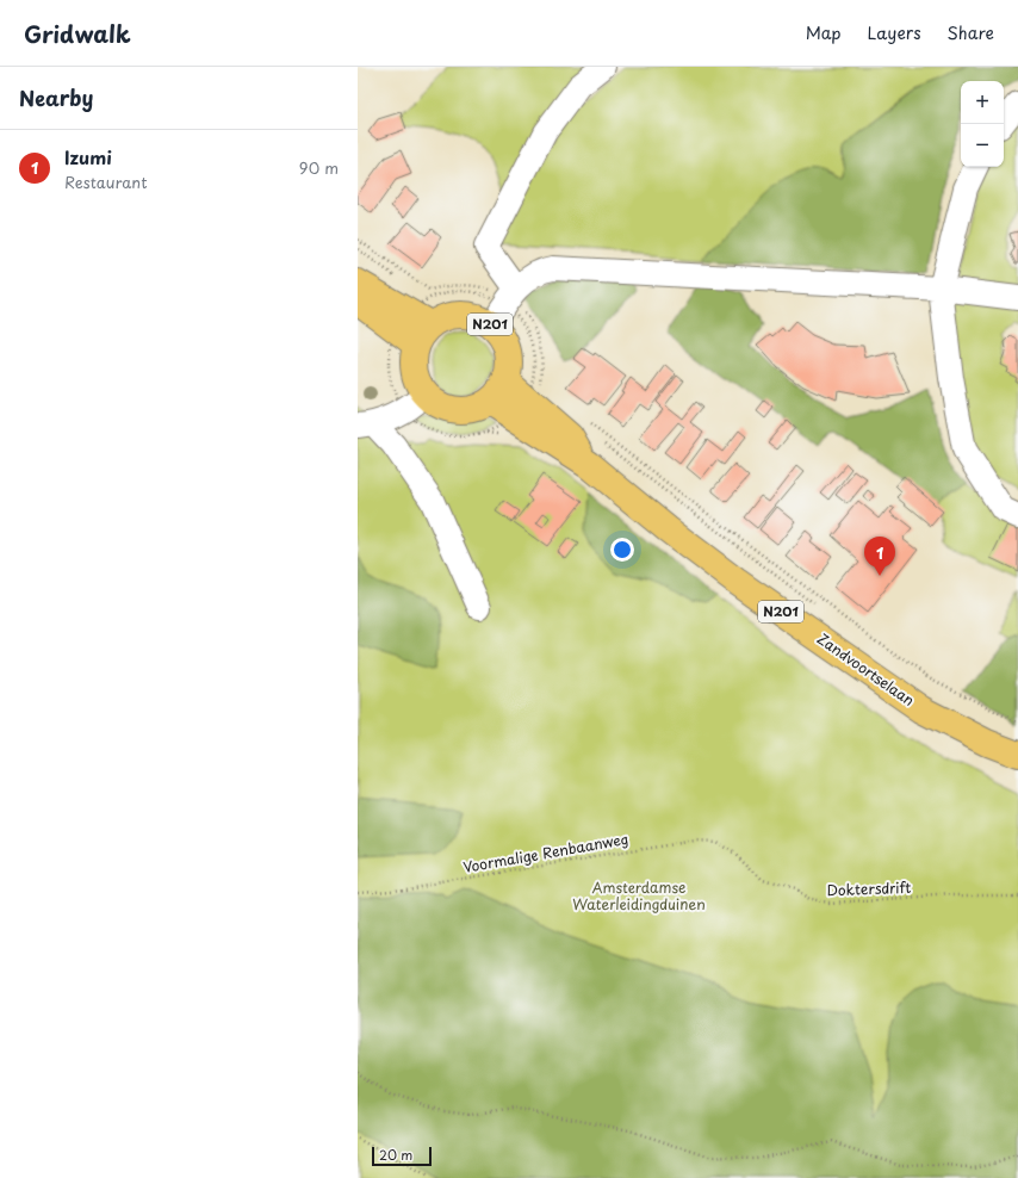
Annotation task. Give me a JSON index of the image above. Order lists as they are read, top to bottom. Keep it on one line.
{"streets":{"main road":["N201","Zandvoortselaan"],"path":["Voormalige Renbaanweg","Doktersdrift"]},"crossings":[["N201","Zandvoortselaan"],["Voormalige Renbaanweg","Doktersdrift"]],"parks":["Amsterdamse Waterleidingduinen"],"scale_bar":"20 m","page":{"header":"Gridwalk","nav":["Map","Layers","Share"],"heading":"Nearby","map_buttons":["+","−"],"list":[{"mark":"1","name":"Izumi","note":"Restaurant","value":"90 m"}],"pins":"1","scale":"20 m"}}
